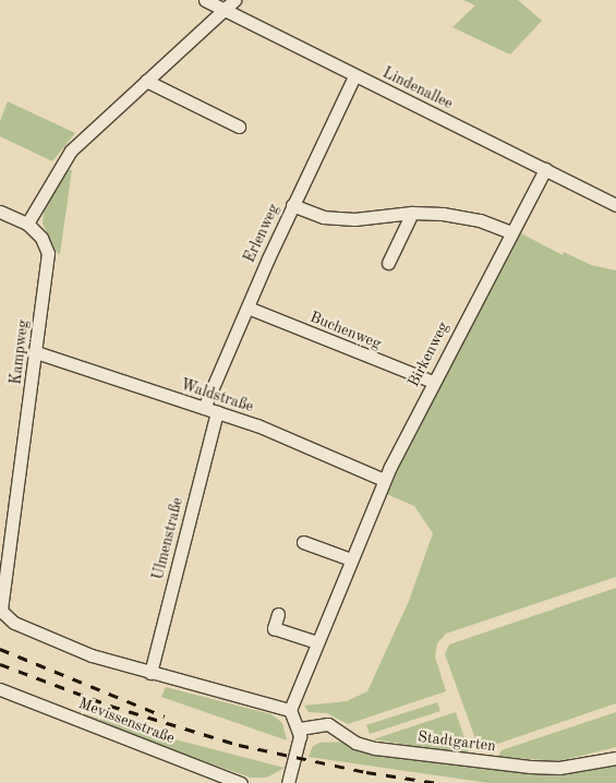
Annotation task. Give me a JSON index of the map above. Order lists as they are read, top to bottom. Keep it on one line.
{"streets":{"street":["Lindenallee","Erlenweg","Buchenweg","Kampweg","Birkenweg","Waldstraße","Ulmenstraße","Mevissenstraße","Stadtgarten"]},"crossings":[["Lindenallee","Erlenweg"],["Lindenallee","Birkenweg"],["Erlenweg","Buchenweg"],["Erlenweg","Waldstraße"],["Buchenweg","Birkenweg"],["Kampweg","Birkenweg"],["Kampweg","Waldstraße"],["Kampweg","Ulmenstraße"],["Birkenweg","Waldstraße"],["Waldstraße","Ulmenstraße"]]}
